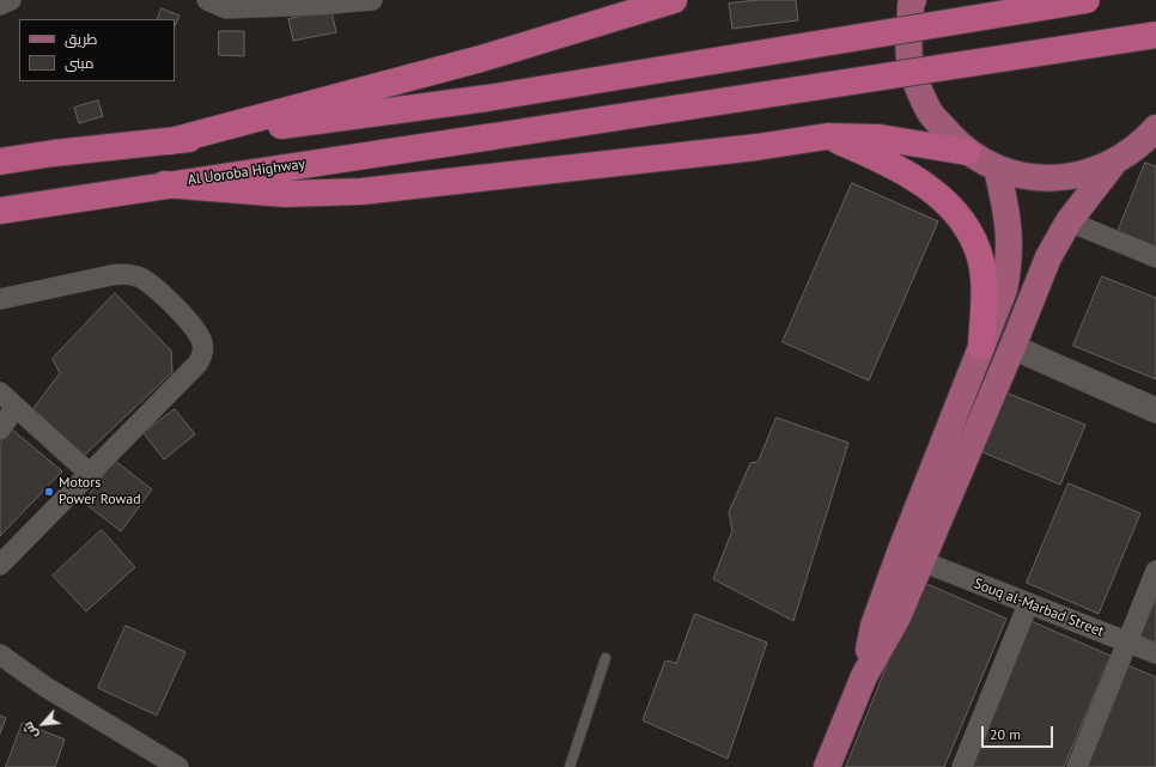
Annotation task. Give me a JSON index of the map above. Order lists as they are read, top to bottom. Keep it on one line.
{"streets":{"highway":["Al Uoroba Highway"],"street":["Souq al-Marbad Street"]},"places":["Motors Power Rowad"],"legend":["طريق","مبنى"],"scale_bar":"20 m","north":"bottom left"}
